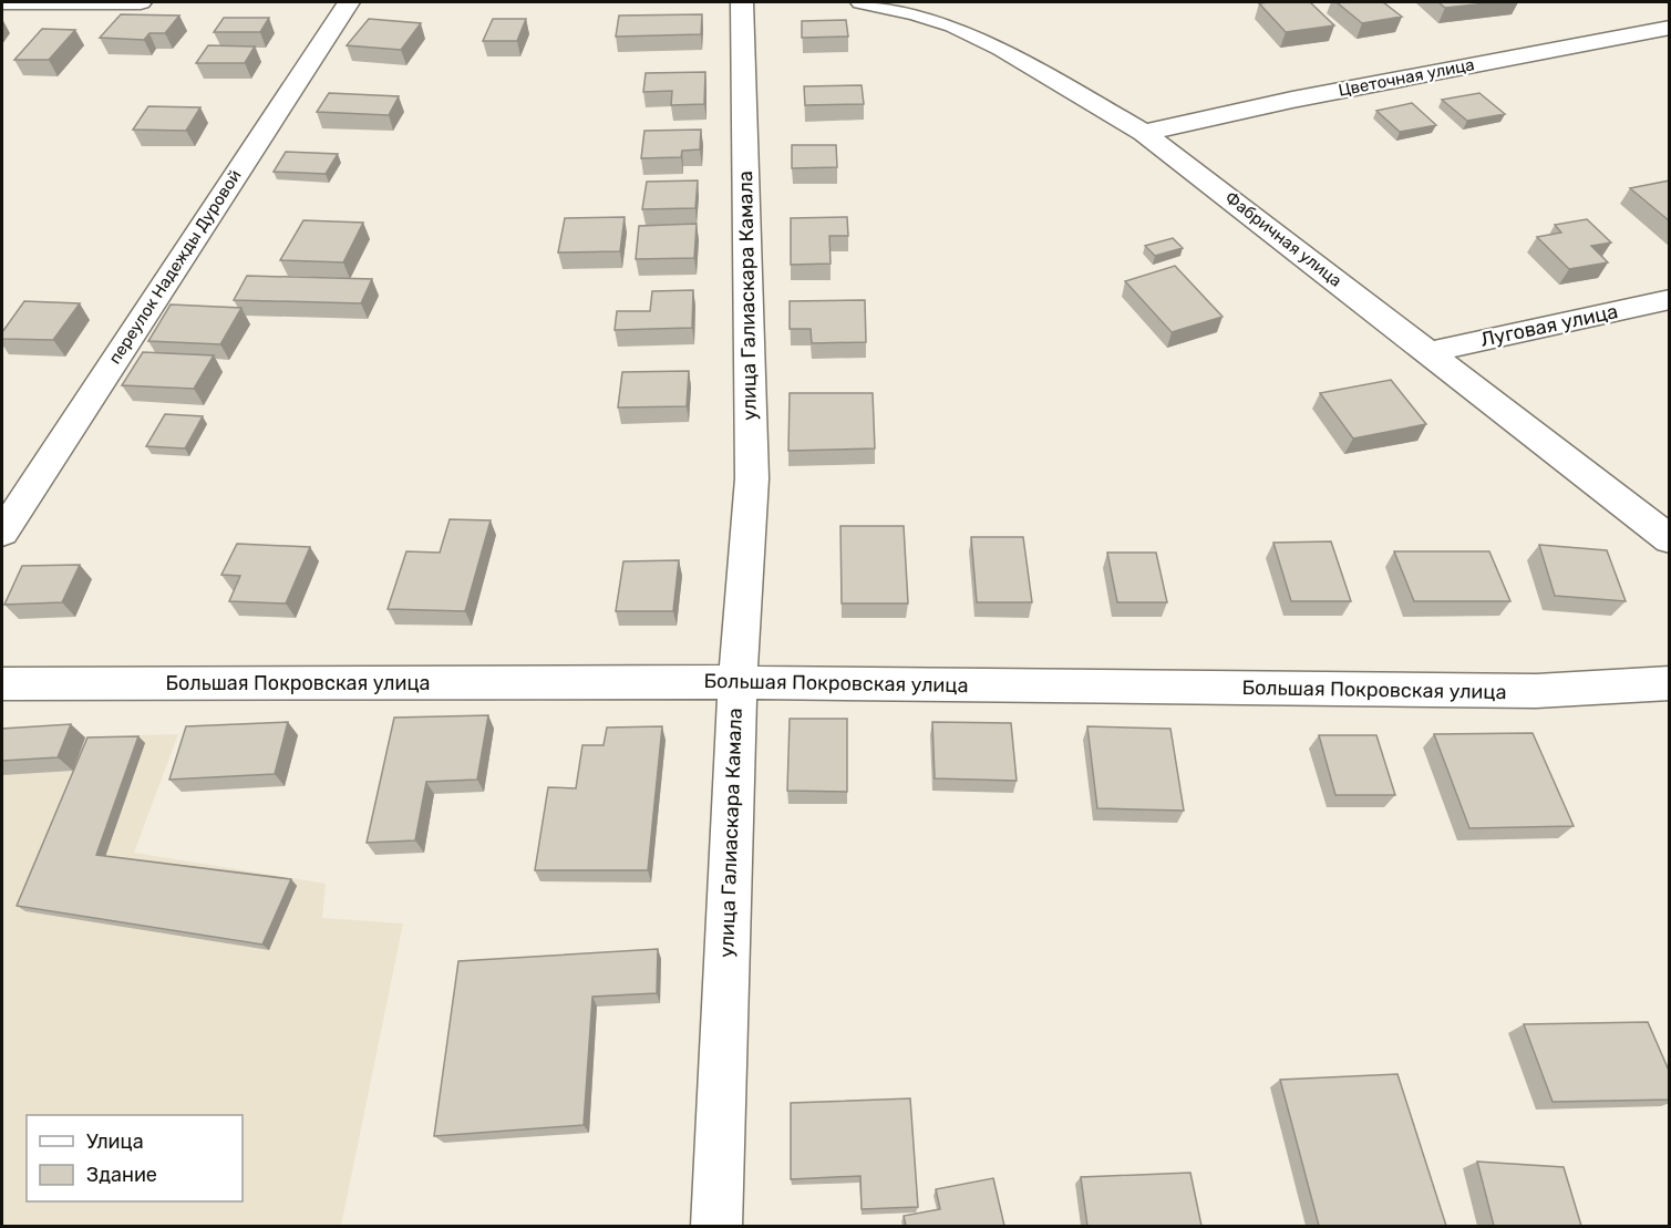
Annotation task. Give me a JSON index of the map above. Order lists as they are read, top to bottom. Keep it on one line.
{"streets":{"street":["Цветочная улица","Фабричная улица","переулок Надежды Дуровой","улица Галиаскара Камала","Луговая улица","Большая Покровская улица"]},"crossings":[["Цветочная улица","Фабричная улица"],["Фабричная улица","Луговая улица"],["улица Галиаскара Камала","Большая Покровская улица"]],"legend":["Улица","Здание"]}
